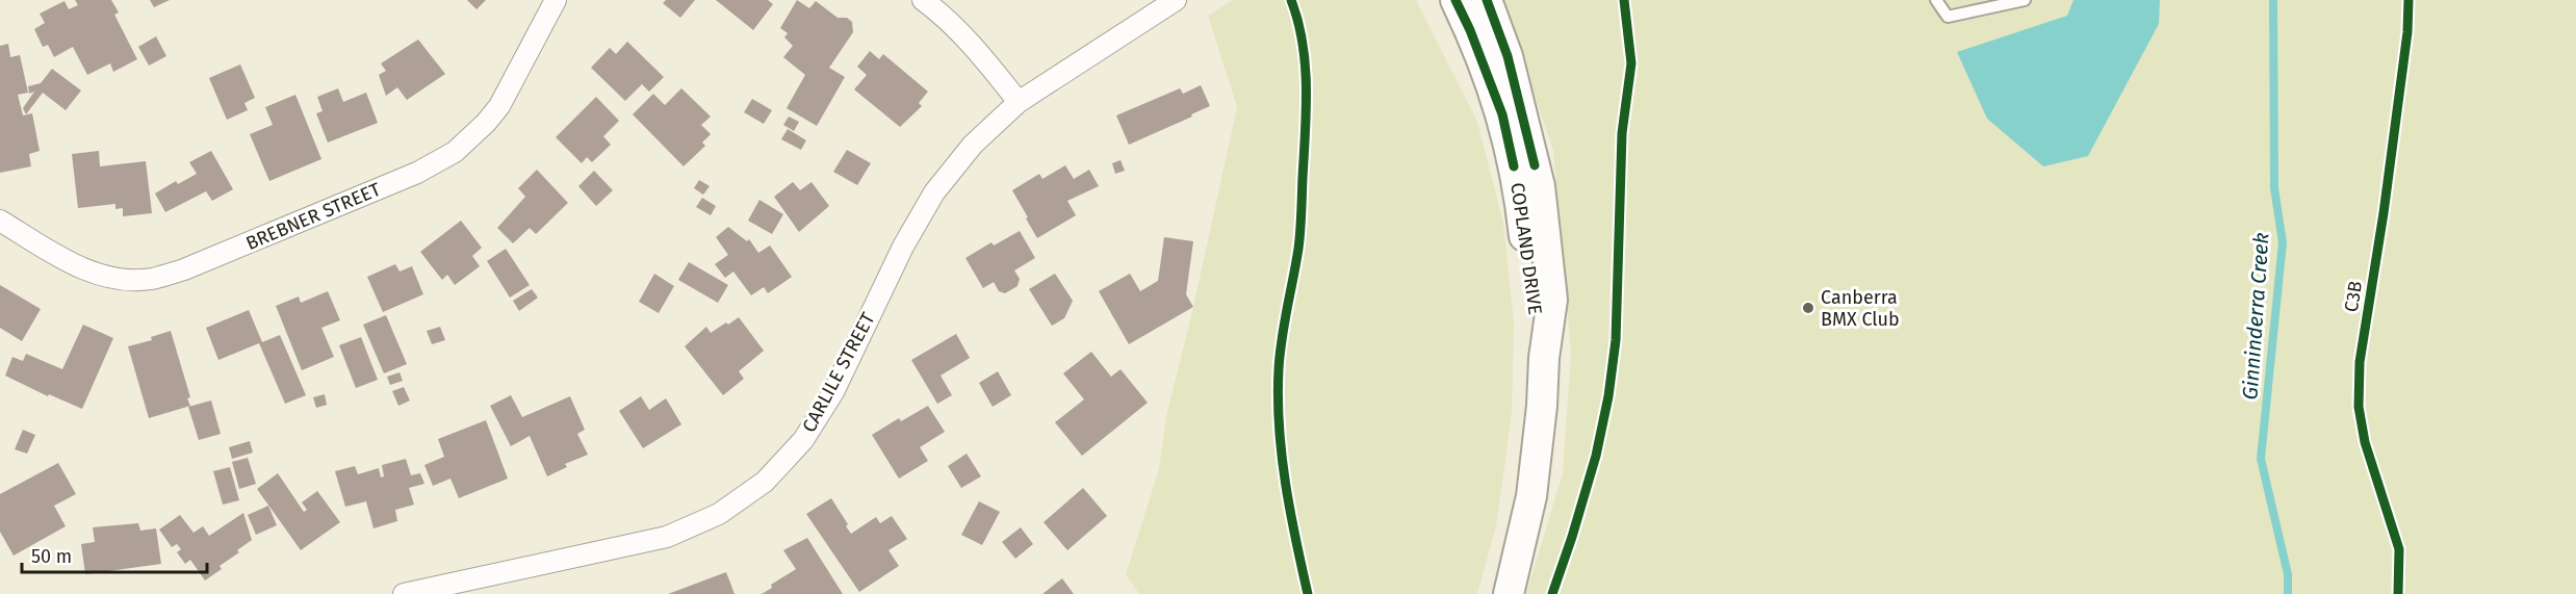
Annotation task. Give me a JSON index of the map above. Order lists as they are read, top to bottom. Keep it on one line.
{"streets":{"main road":["COPLAND DRIVE"],"street":["BREBNER STREET","CARLILE STREET"],"cycle path":["C3B"]},"water":["Ginninderra Creek"],"places":["Canberra BMX Club"],"scale_bar":"50 m"}
